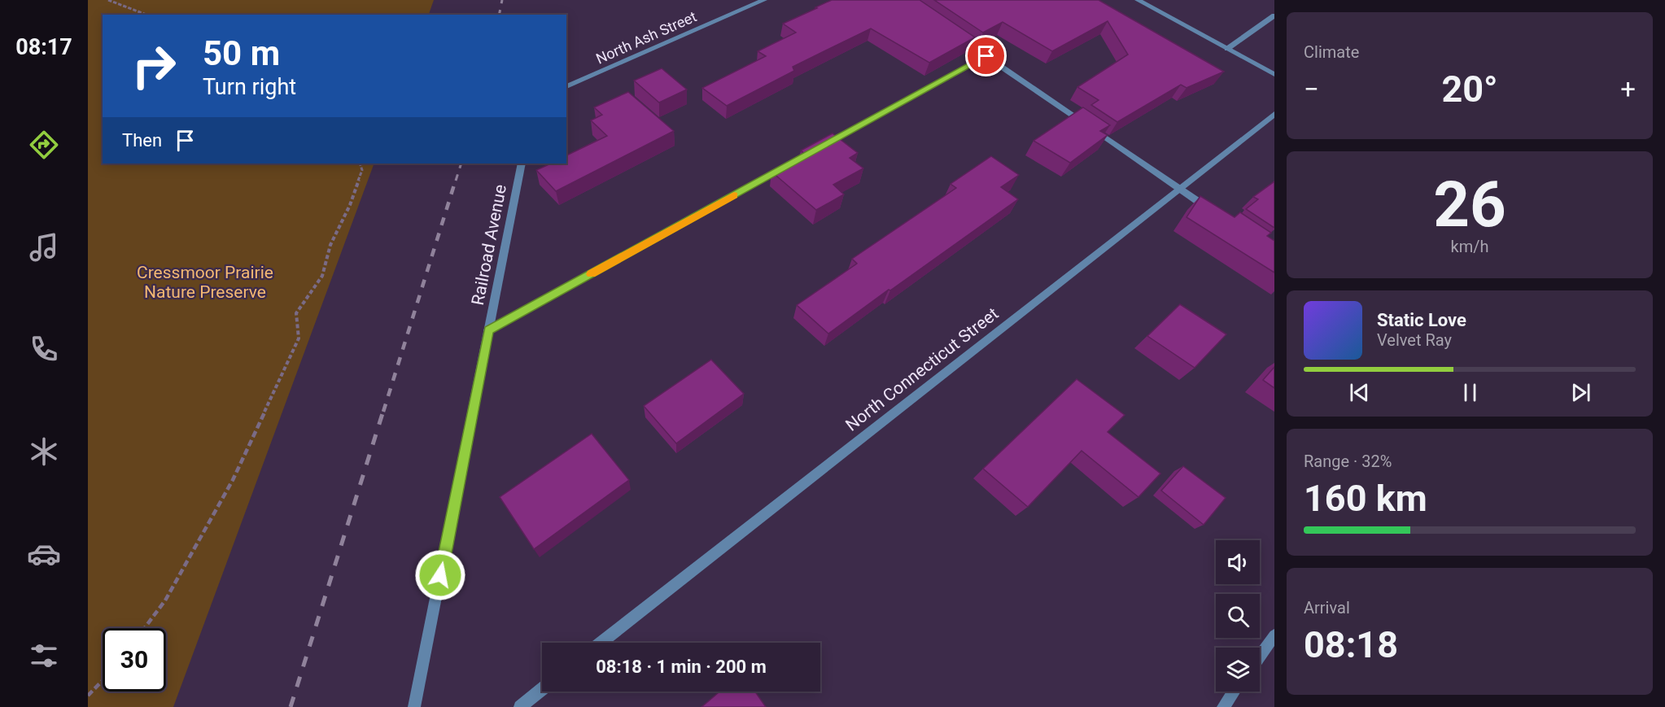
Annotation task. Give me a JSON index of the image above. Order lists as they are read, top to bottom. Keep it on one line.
{"streets":{"street":["North Ash Street","Railroad Avenue","North Connecticut Street"]},"parks":["Cressmoor Prairie Nature Preserve"],"page":{"tabs":"08:17","tile":["Climate",["26","km/h"],["Range · 32%","160 km"],["Arrival","08:18"]],"turn":["50 m","Turn right"],"heat":["−","20°","+"],"then":"Then","song":["Static Love","Velvet Ray"],"limit":"30","trip":"08:18 · 1 min · 200 m"}}
